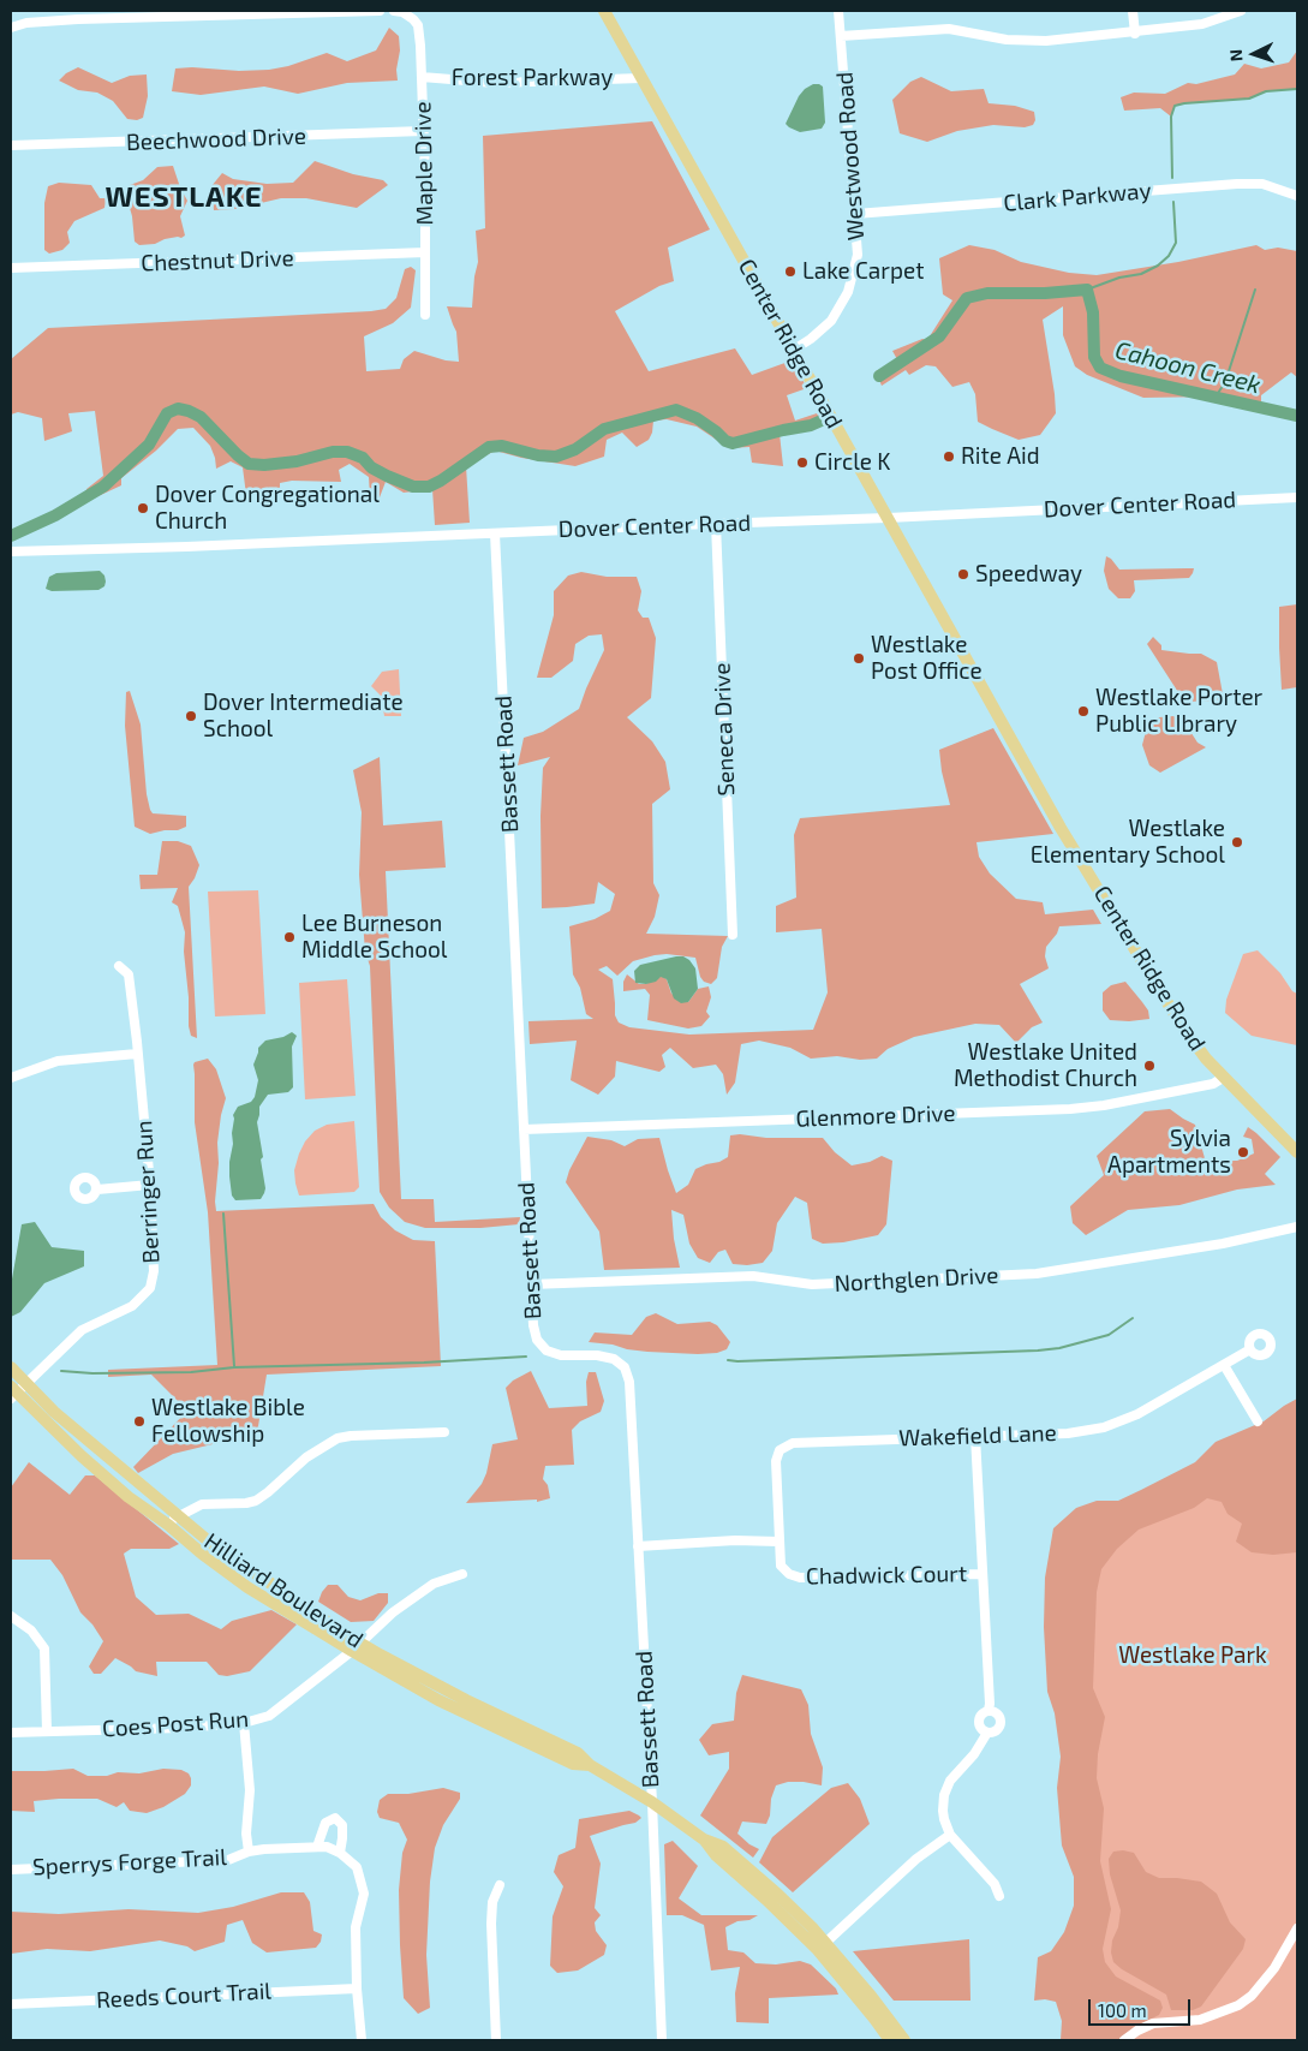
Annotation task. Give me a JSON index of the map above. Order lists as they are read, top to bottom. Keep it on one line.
{"streets":{"main road":["Center Ridge Road","Hilliard Boulevard"],"street":["Forest Parkway","Beechwood Drive","Westwood Road","Maple Drive","Clark Parkway","Chestnut Drive","Dover Center Road","Seneca Drive","Bassett Road","Glenmore Drive","Berringer Run","Northglen Drive","Wakefield Lane","Chadwick Court","Coes Post Run","Sperrys Forge Trail","Reeds Court Trail"]},"crossings":[["Forest Parkway","Maple Drive"],["Forest Parkway","Center Ridge Road"],["Beechwood Drive","Maple Drive"],["Westwood Road","Clark Parkway"],["Westwood Road","Center Ridge Road"],["Maple Drive","Chestnut Drive"],["Center Ridge Road","Dover Center Road"],["Center Ridge Road","Glenmore Drive"],["Dover Center Road","Seneca Drive"],["Dover Center Road","Bassett Road"],["Bassett Road","Glenmore Drive"],["Bassett Road","Northglen Drive"],["Bassett Road","Hilliard Boulevard"],["Berringer Run","Hilliard Boulevard"],["Wakefield Lane","Chadwick Court"],["Hilliard Boulevard","Coes Post Run"]],"districts":["WESTLAKE"],"water":["Cahoon Creek"],"parks":["Westlake Park"],"places":["Lake Carpet","Rite Aid","Circle K","Dover Congregational Church","Speedway","Westlake Post Office","Westlake Porter Public LIbrary","Dover Intermediate School","Westlake Elementary School","Lee Burneson Middle School","Westlake United Methodist Church","Sylvia Apartments","Westlake Bible Fellowship"],"scale_bar":"100 m","north":"left"}
